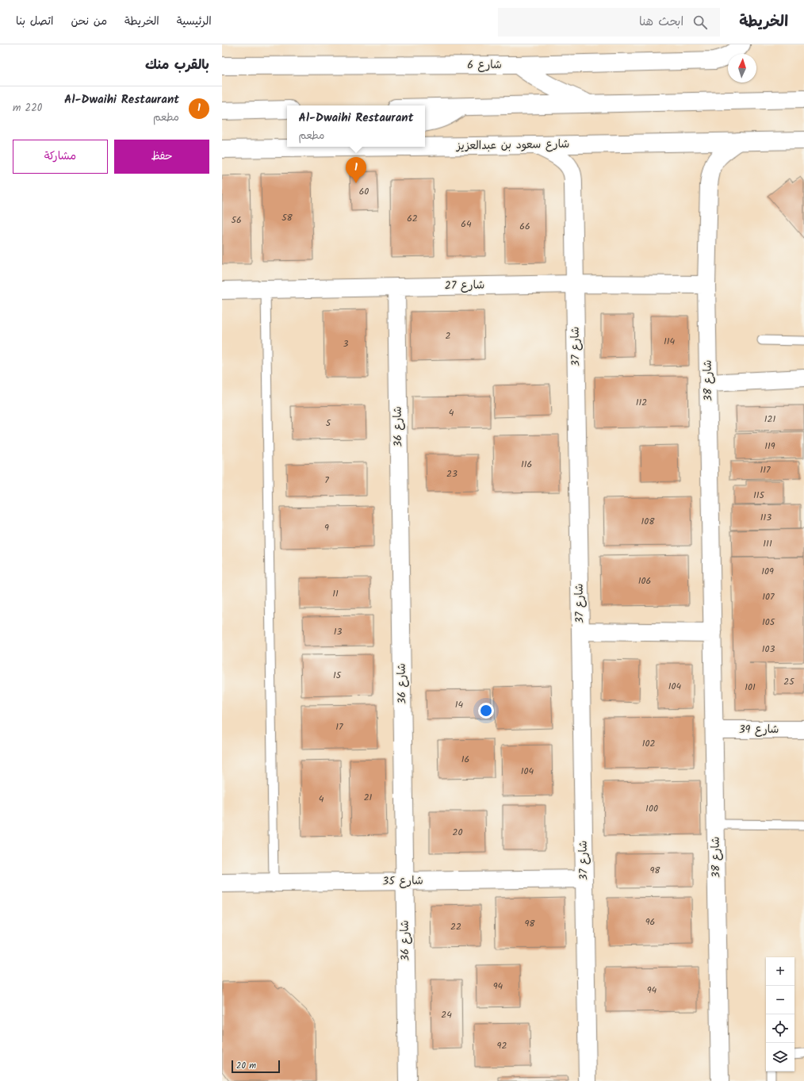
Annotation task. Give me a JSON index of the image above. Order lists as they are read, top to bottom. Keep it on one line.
{"streets":{"street":["شارع 6","شارع سعود بن عبدالعزيز","شارع 27","شارع 37","شارع 38","شارع 36","شارع 39","شارع 35"]},"crossings":[["شارع سعود بن عبدالعزيز","شارع 37"],["شارع سعود بن عبدالعزيز","شارع 38"],["شارع 27","شارع 37"],["شارع 27","شارع 38"],["شارع 27","شارع 36"],["شارع 37","شارع 35"],["شارع 38","شارع 39"],["شارع 36","شارع 35"]],"house_numbers":["60","58","62","56","64","66","2","114","3","112","4","121","5","119","116","117","23","7","115","113","108","9","111","109","106","11","107","105","13","103","15","25","104","101","14","17","102","16","104","21","4","100","20","98","96","98","22","94","94","24","92"],"scale_bar":"20 m","north":"top","page":{"header":"الخريطة","search":"ابحث هنا","nav":["الرئيسية","الخريطة","من نحن","اتصل بنا"],"heading":"بالقرب منك","list":[{"mark":"1","name":"Al-Dwaihi Restaurant","note":"مطعم","value":"220 m"}],"popup":["Al-Dwaihi Restaurant","مطعم"],"buttons":["حفظ","مشاركة"],"pins":"1","map_buttons":["+","−"],"scale":"20 m"}}
